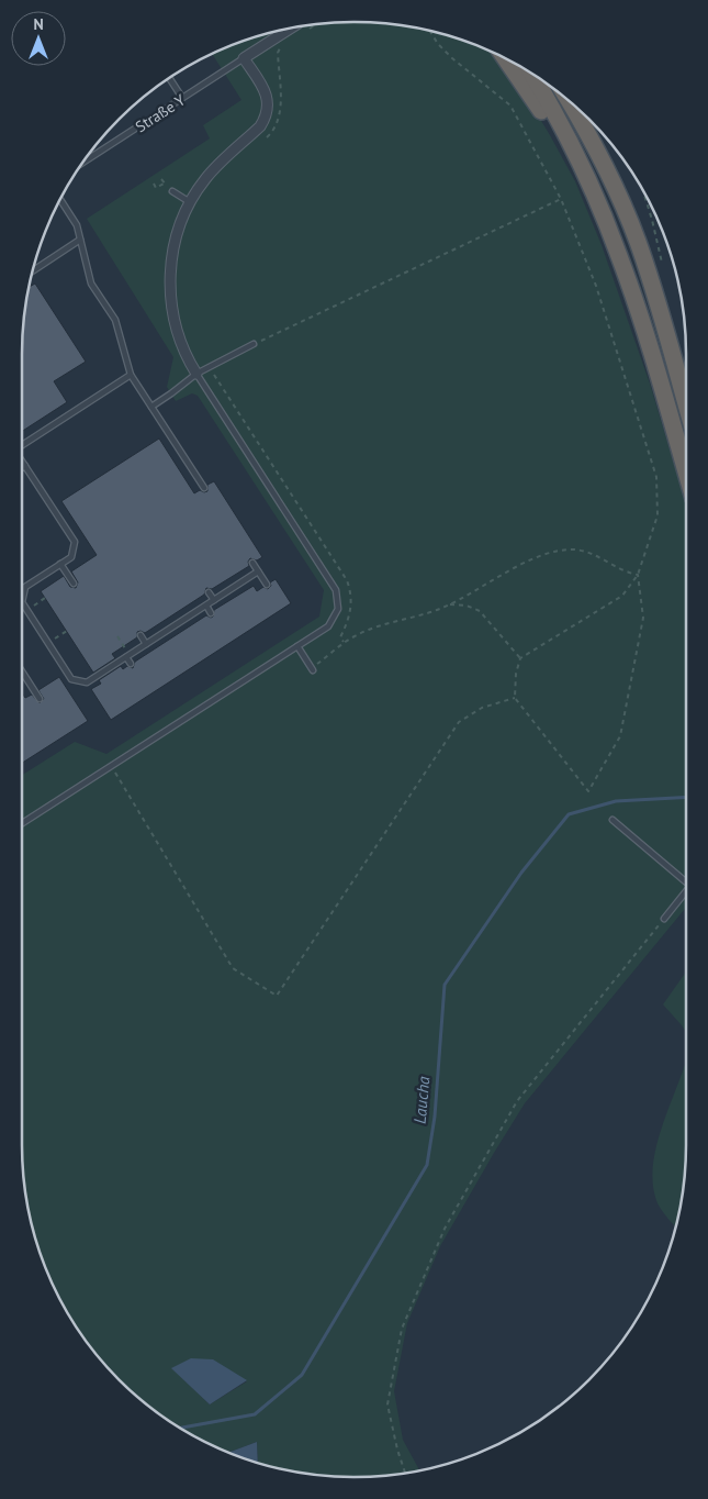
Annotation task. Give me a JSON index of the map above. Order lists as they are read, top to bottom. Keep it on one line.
{"streets":{"lane":["Straße Y"]},"water":["Laucha"],"north":"top"}
